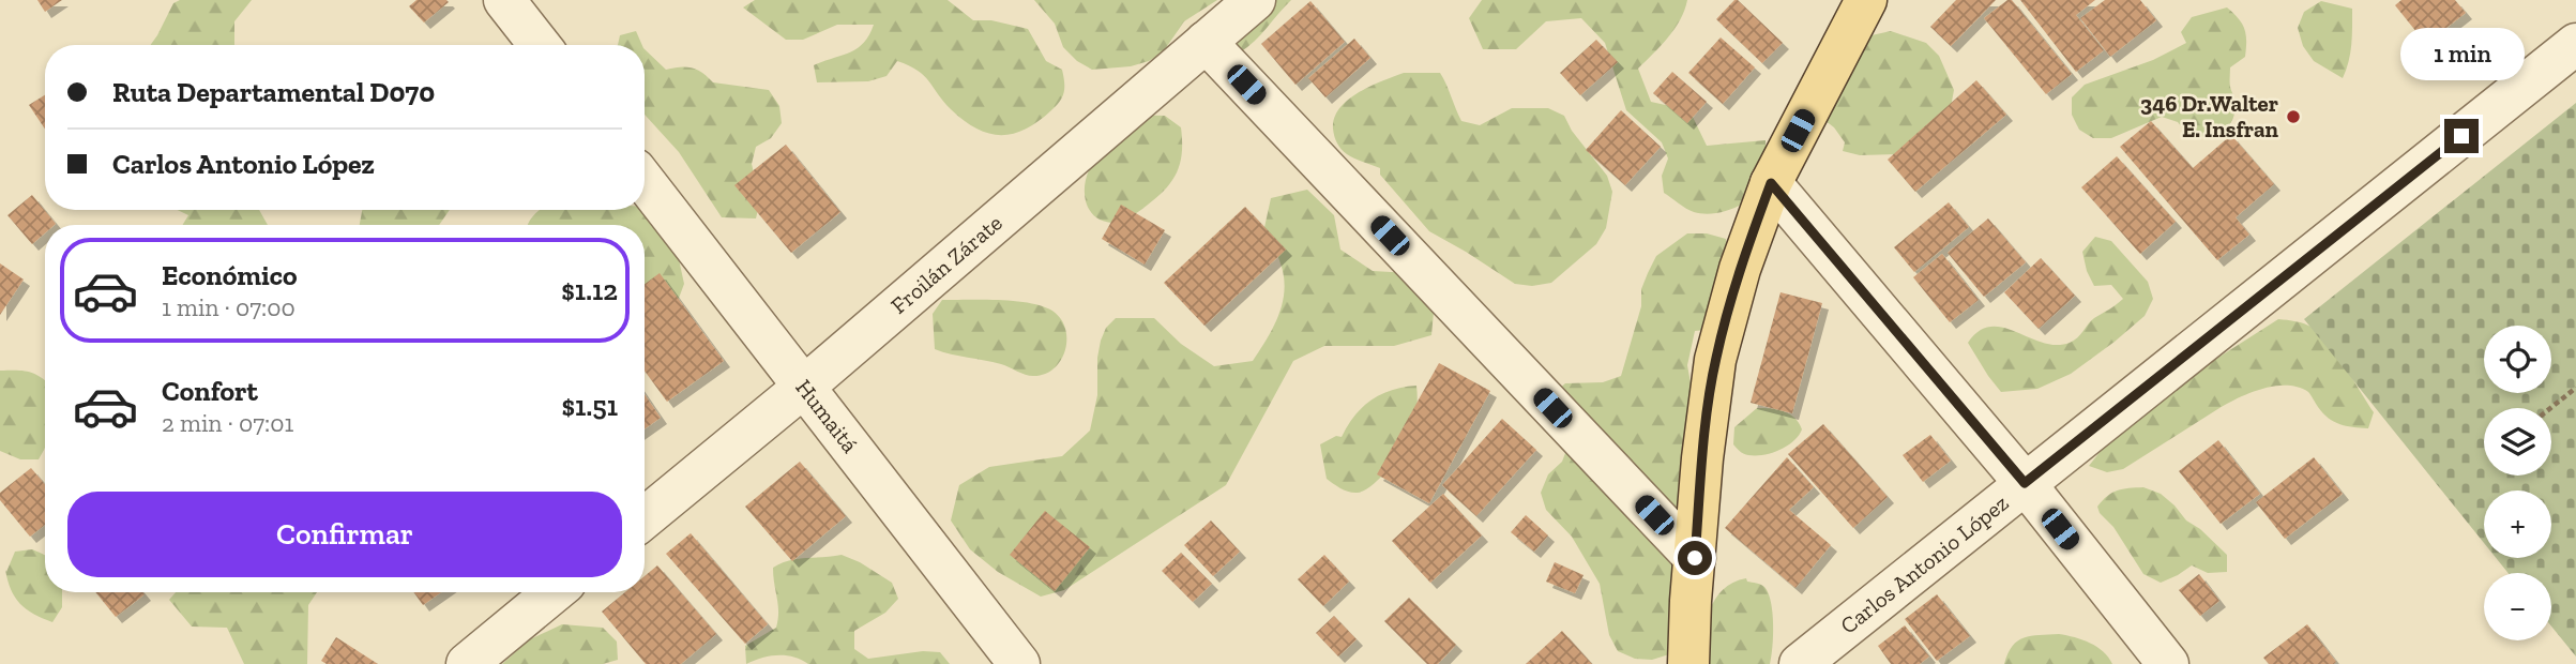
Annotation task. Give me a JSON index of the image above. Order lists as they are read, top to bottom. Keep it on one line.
{"streets":{"street":["Froilán Zárate","Humaitá","Carlos Antonio López"]},"crossings":[["Froilán Zárate","Humaitá"]],"places":["346 Dr.Walter E. Insfran"],"page":{"bubble":"1 min","banner":["Ruta Departamental D070","Carlos Antonio López"],"list":[{"name":"Económico","note":"1 min · 07:00","value":"$1.12"},{"name":"Confort","note":"2 min · 07:01","value":"$1.51"}],"map_buttons":["+","−"],"buttons":"Confirmar"}}
